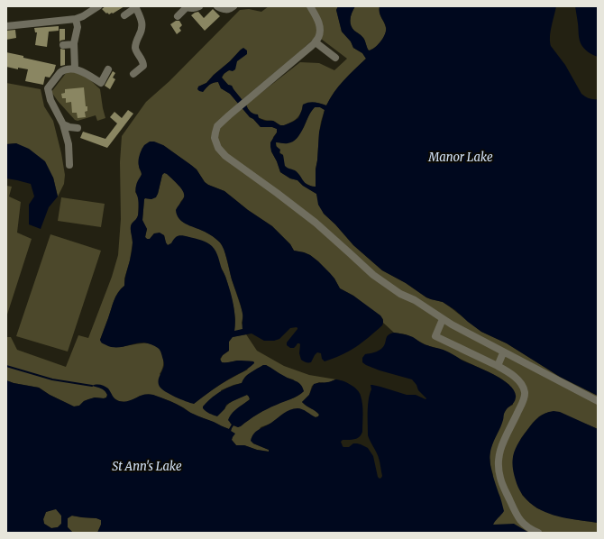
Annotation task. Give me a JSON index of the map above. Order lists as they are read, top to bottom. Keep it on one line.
{"water":["Manor Lake","St Ann's Lake"]}
